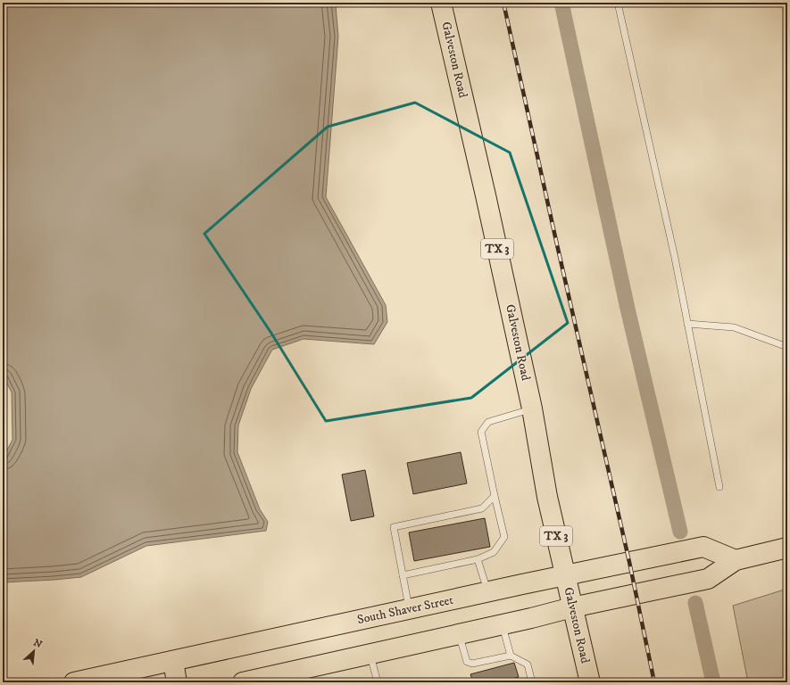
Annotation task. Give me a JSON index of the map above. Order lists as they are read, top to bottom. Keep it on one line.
{"streets":{"main road":["Galveston Road","TX 3","South Shaver Street"]},"crossings":[["Galveston Road","South Shaver Street"]],"north":"top right"}
